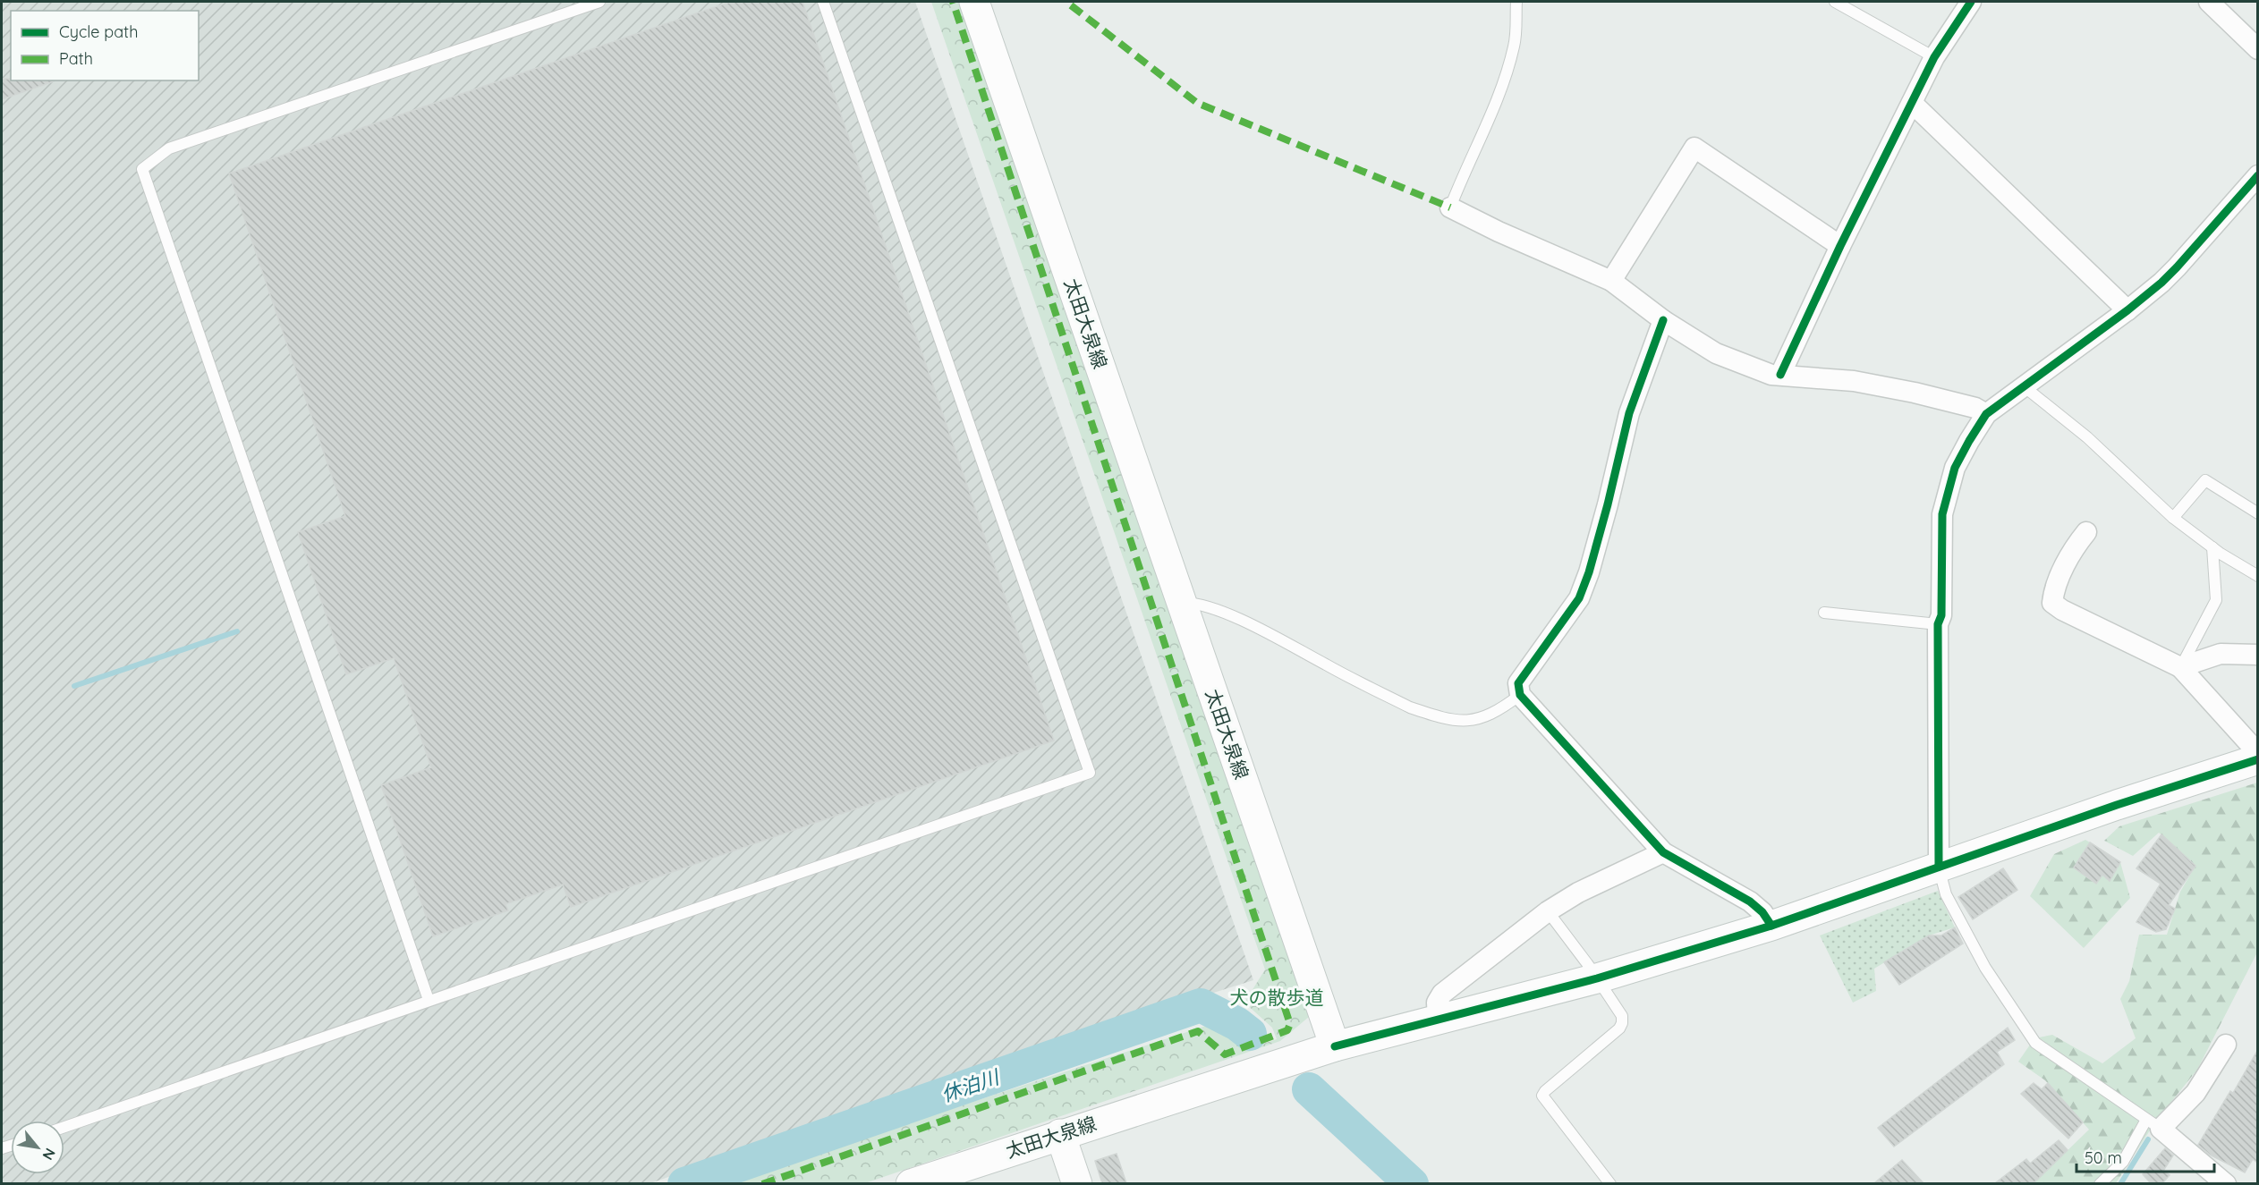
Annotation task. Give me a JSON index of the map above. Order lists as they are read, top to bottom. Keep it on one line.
{"streets":{"main road":["太田大泉線"]},"water":["休泊川"],"parks":["犬の散歩道"],"legend":["Cycle path","Path"],"scale_bar":"50 m","north":"bottom right"}
